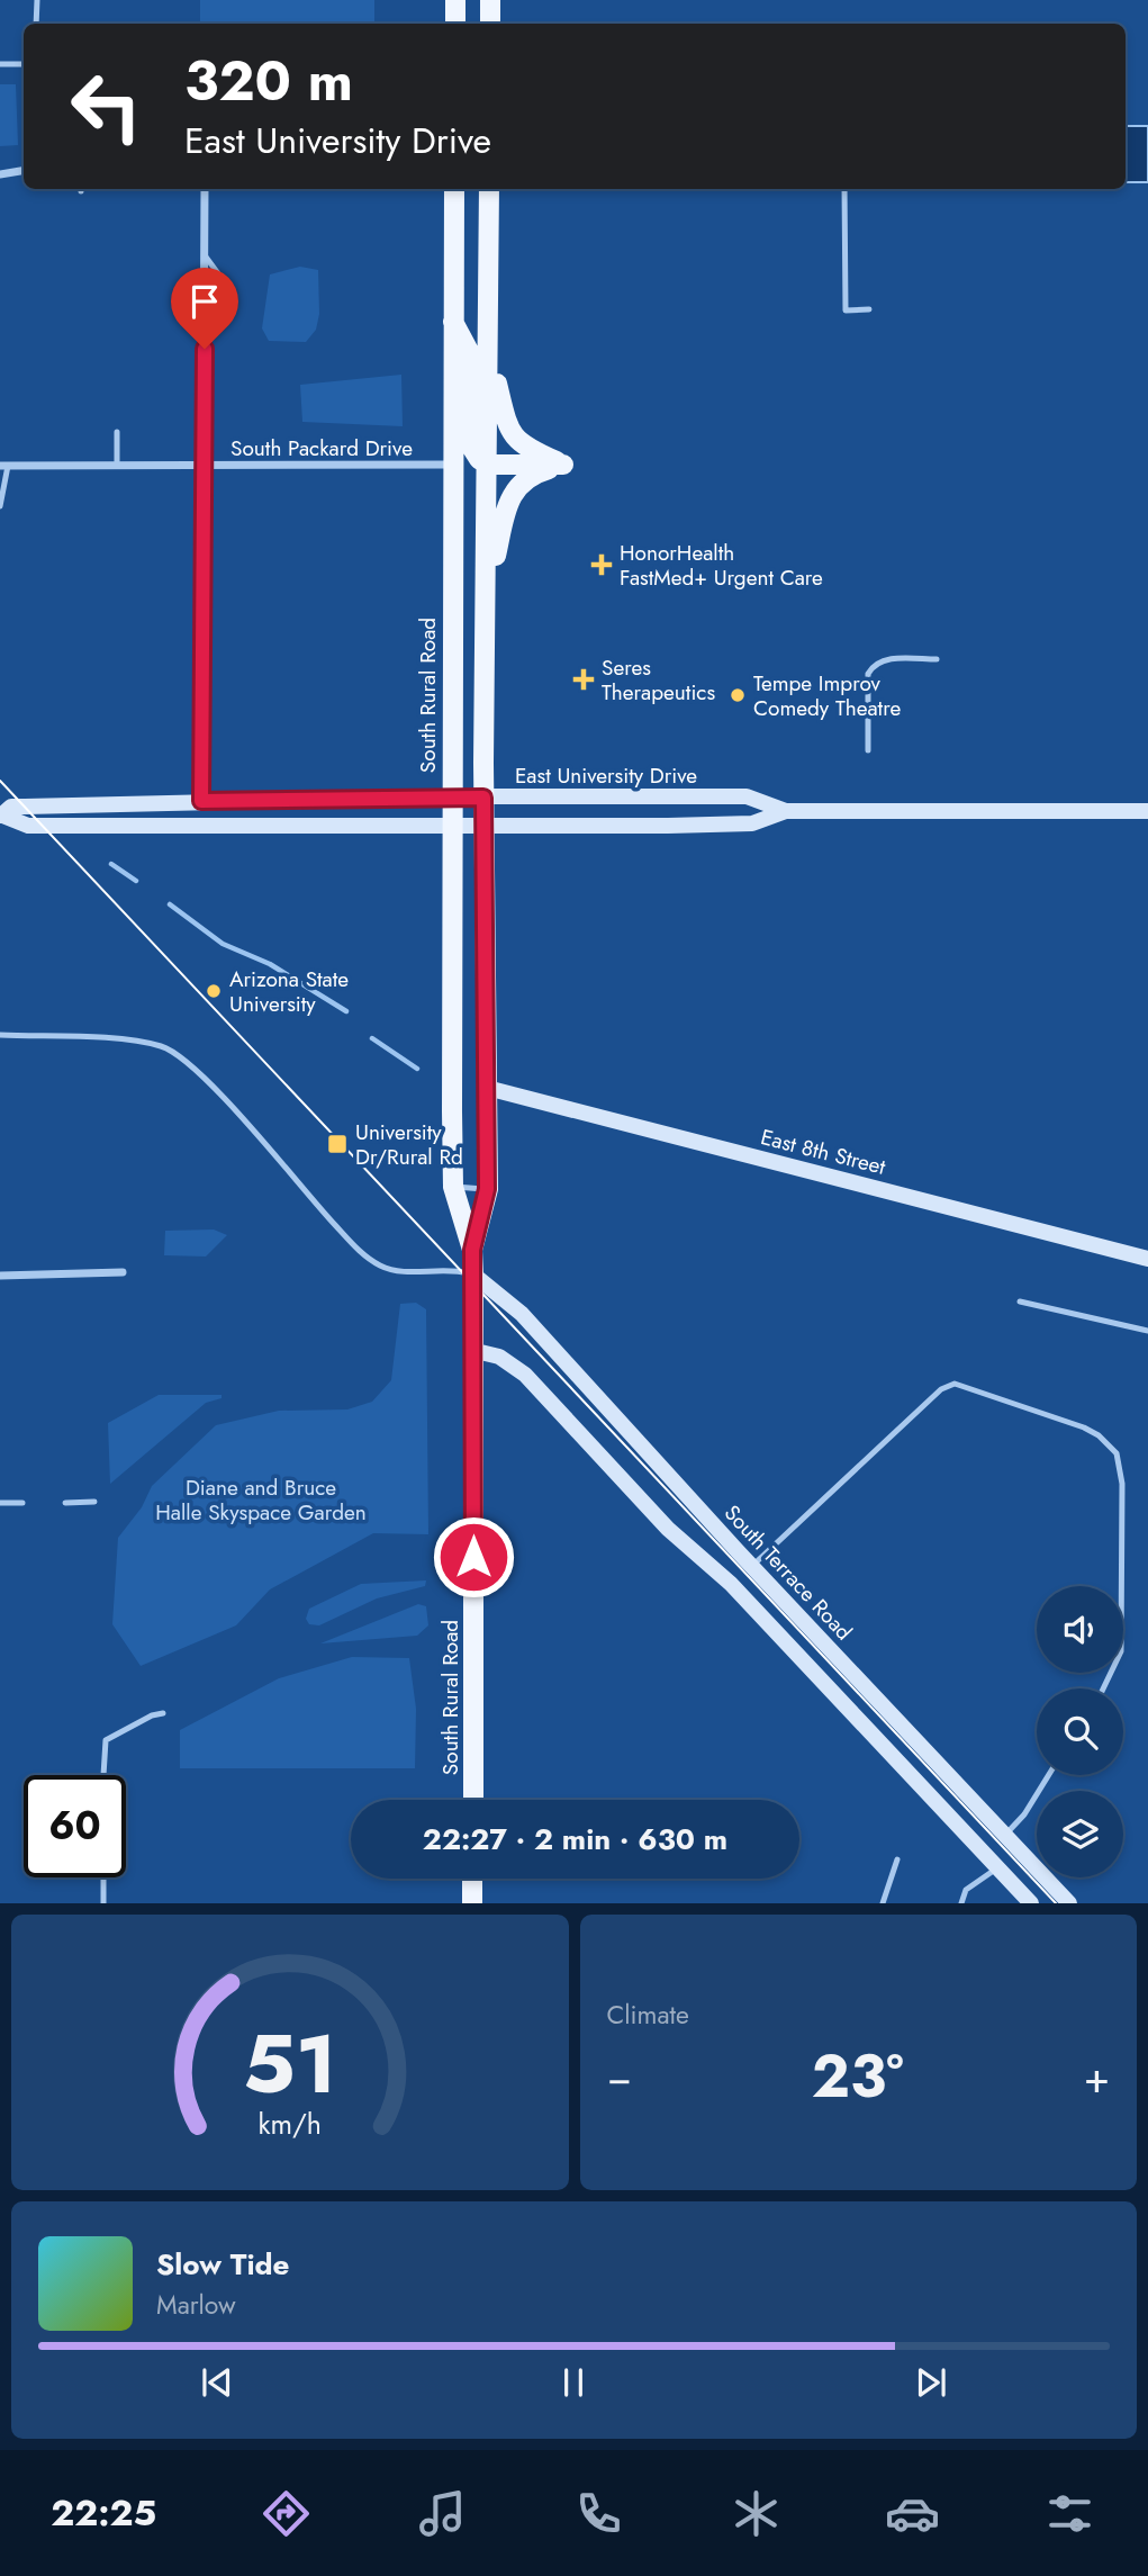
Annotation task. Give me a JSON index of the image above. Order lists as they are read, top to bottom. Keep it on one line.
{"streets":{"main road":["South Rural Road"],"street":["South Packard Drive","East University Drive","East 8th Street","South Terrace Road"]},"crossings":[["South Packard Drive","South Rural Road"],["South Rural Road","East University Drive"],["South Rural Road","East 8th Street"],["South Rural Road","South Terrace Road"]],"parks":["Diane and Bruce Halle Skyspace Garden"],"places":{"health":["HonorHealth FastMed+ Urgent Care","Seres Therapeutics"],"other":["Tempe Improv Comedy Theatre","Arizona State University"],"transit":["University Dr/Rural Rd"]},"page":{"turn":["320 m","East University Drive"],"limit":"60","trip":"22:27 · 2 min · 630 m","tile":"Climate","heat":["−","23°","+"],"song":["Slow Tide","Marlow"],"tabs":"22:25","gauge":["51","km/h"]}}
